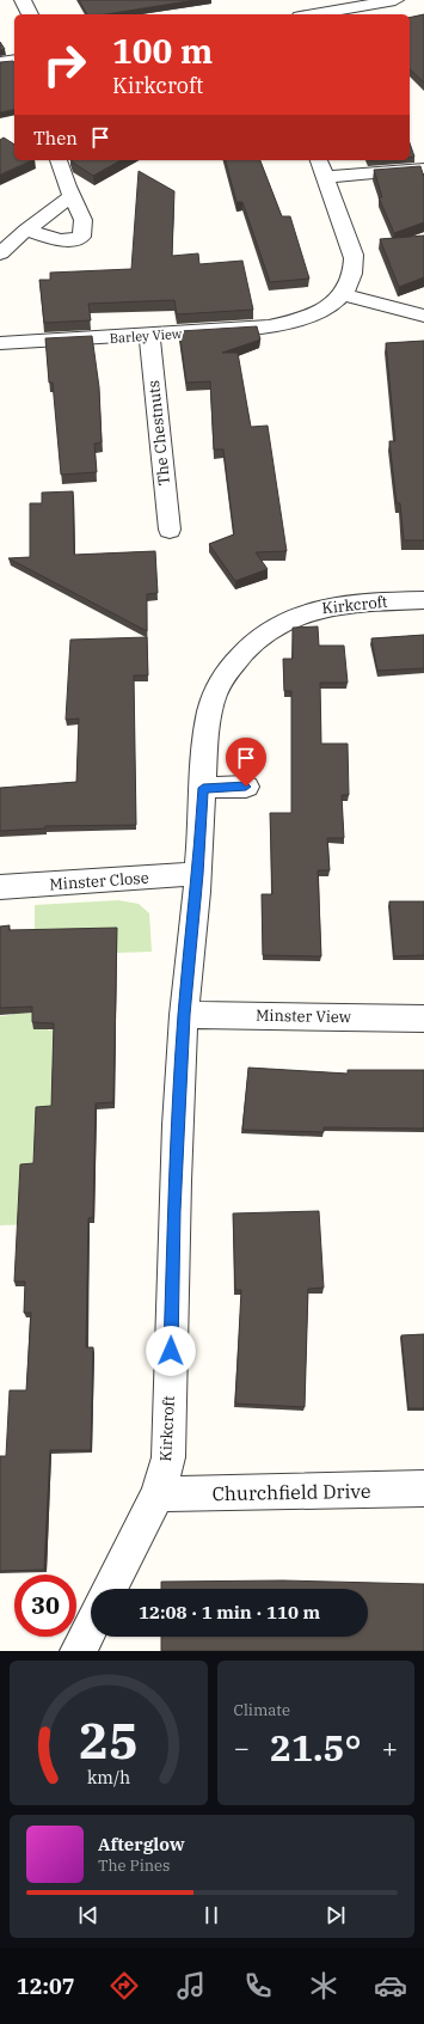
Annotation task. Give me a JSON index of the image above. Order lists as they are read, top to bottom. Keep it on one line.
{"streets":{"street":["Barley View","The Chestnuts","Kirkcroft","Minster Close","Minster View","Churchfield Drive"]},"crossings":[["Barley View","The Chestnuts"],["Kirkcroft","Minster Close"],["Kirkcroft","Minster View"],["Kirkcroft","Churchfield Drive"]],"page":{"turn":["100 m","Kirkcroft"],"then":"Then","limit":"30","trip":"12:08 · 1 min · 110 m","tile":"Climate","heat":["−","21.5°","+"],"song":["Afterglow","The Pines"],"tabs":"12:07","gauge":["25","km/h"]}}
